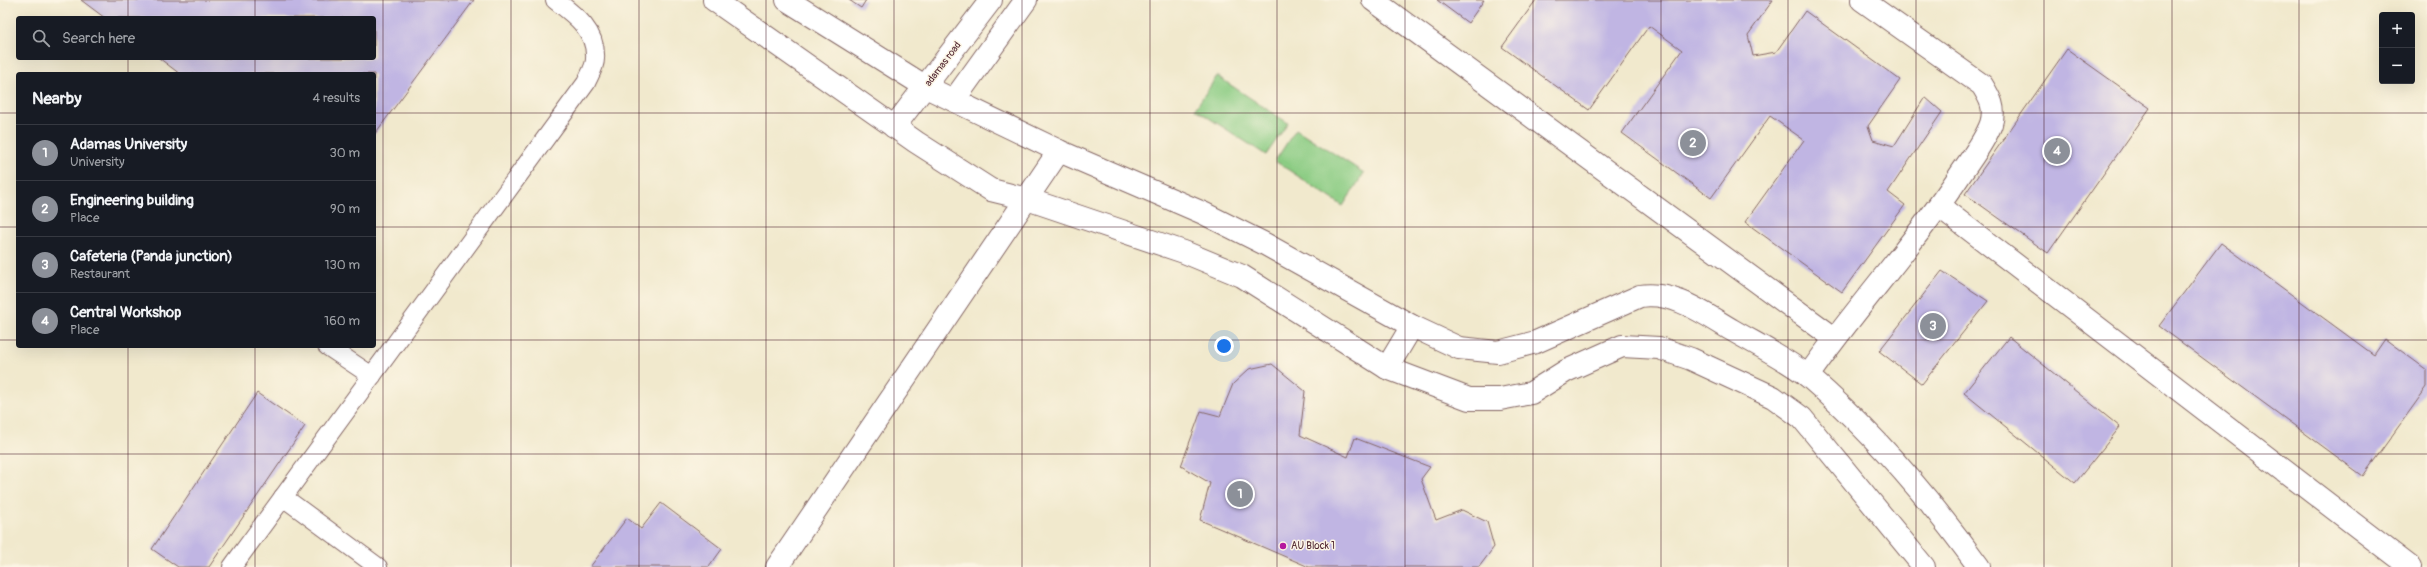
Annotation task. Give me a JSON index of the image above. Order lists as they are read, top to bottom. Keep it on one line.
{"streets":{"street":["adamas road"]},"places":["AU Block 1"],"page":{"map_buttons":["+","−"],"search":"Search here","heading":["Nearby","4 results"],"list":[{"mark":"1","name":"Adamas University","note":"University","value":"30 m"},{"mark":"2","name":"Engineering building","note":"Place","value":"90 m"},{"mark":"3","name":"Cafeteria (Panda junction)","note":"Restaurant","value":"130 m"},{"mark":"4","name":"Central Workshop","note":"Place","value":"160 m"}],"pins":["2","4","3","1"]}}
